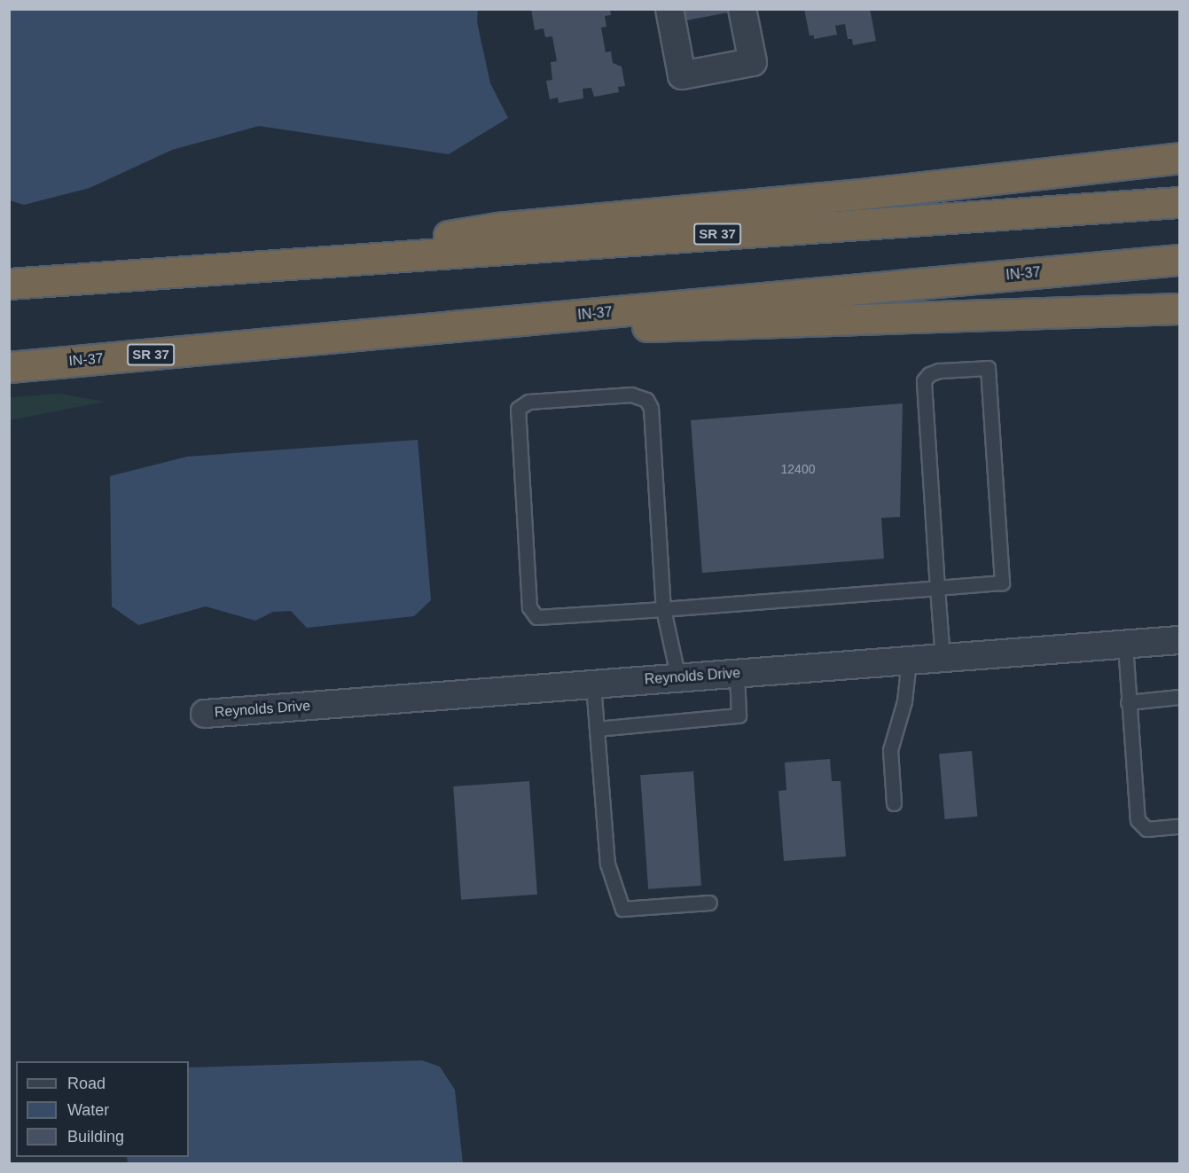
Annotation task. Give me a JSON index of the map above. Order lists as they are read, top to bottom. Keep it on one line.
{"streets":{"highway":["SR 37","IN-37"],"street":["Reynolds Drive"]},"house_numbers":["12400"],"legend":["Road","Water","Building"]}
